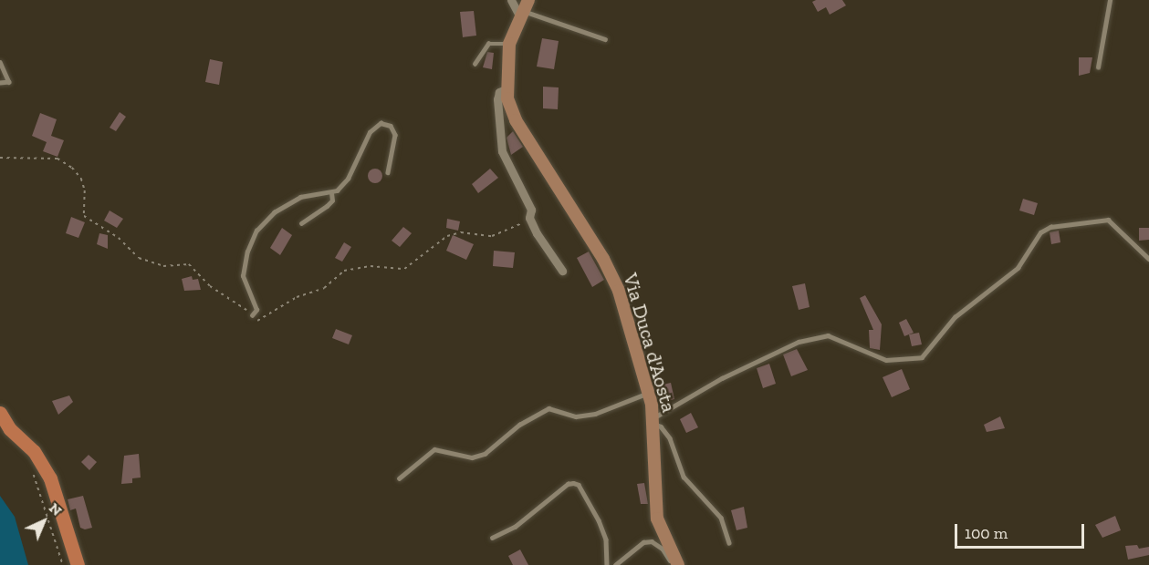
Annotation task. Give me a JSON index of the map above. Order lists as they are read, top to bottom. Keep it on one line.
{"streets":{"main road":["Via Duca d'Aosta"]},"scale_bar":"100 m","north":"top right"}
